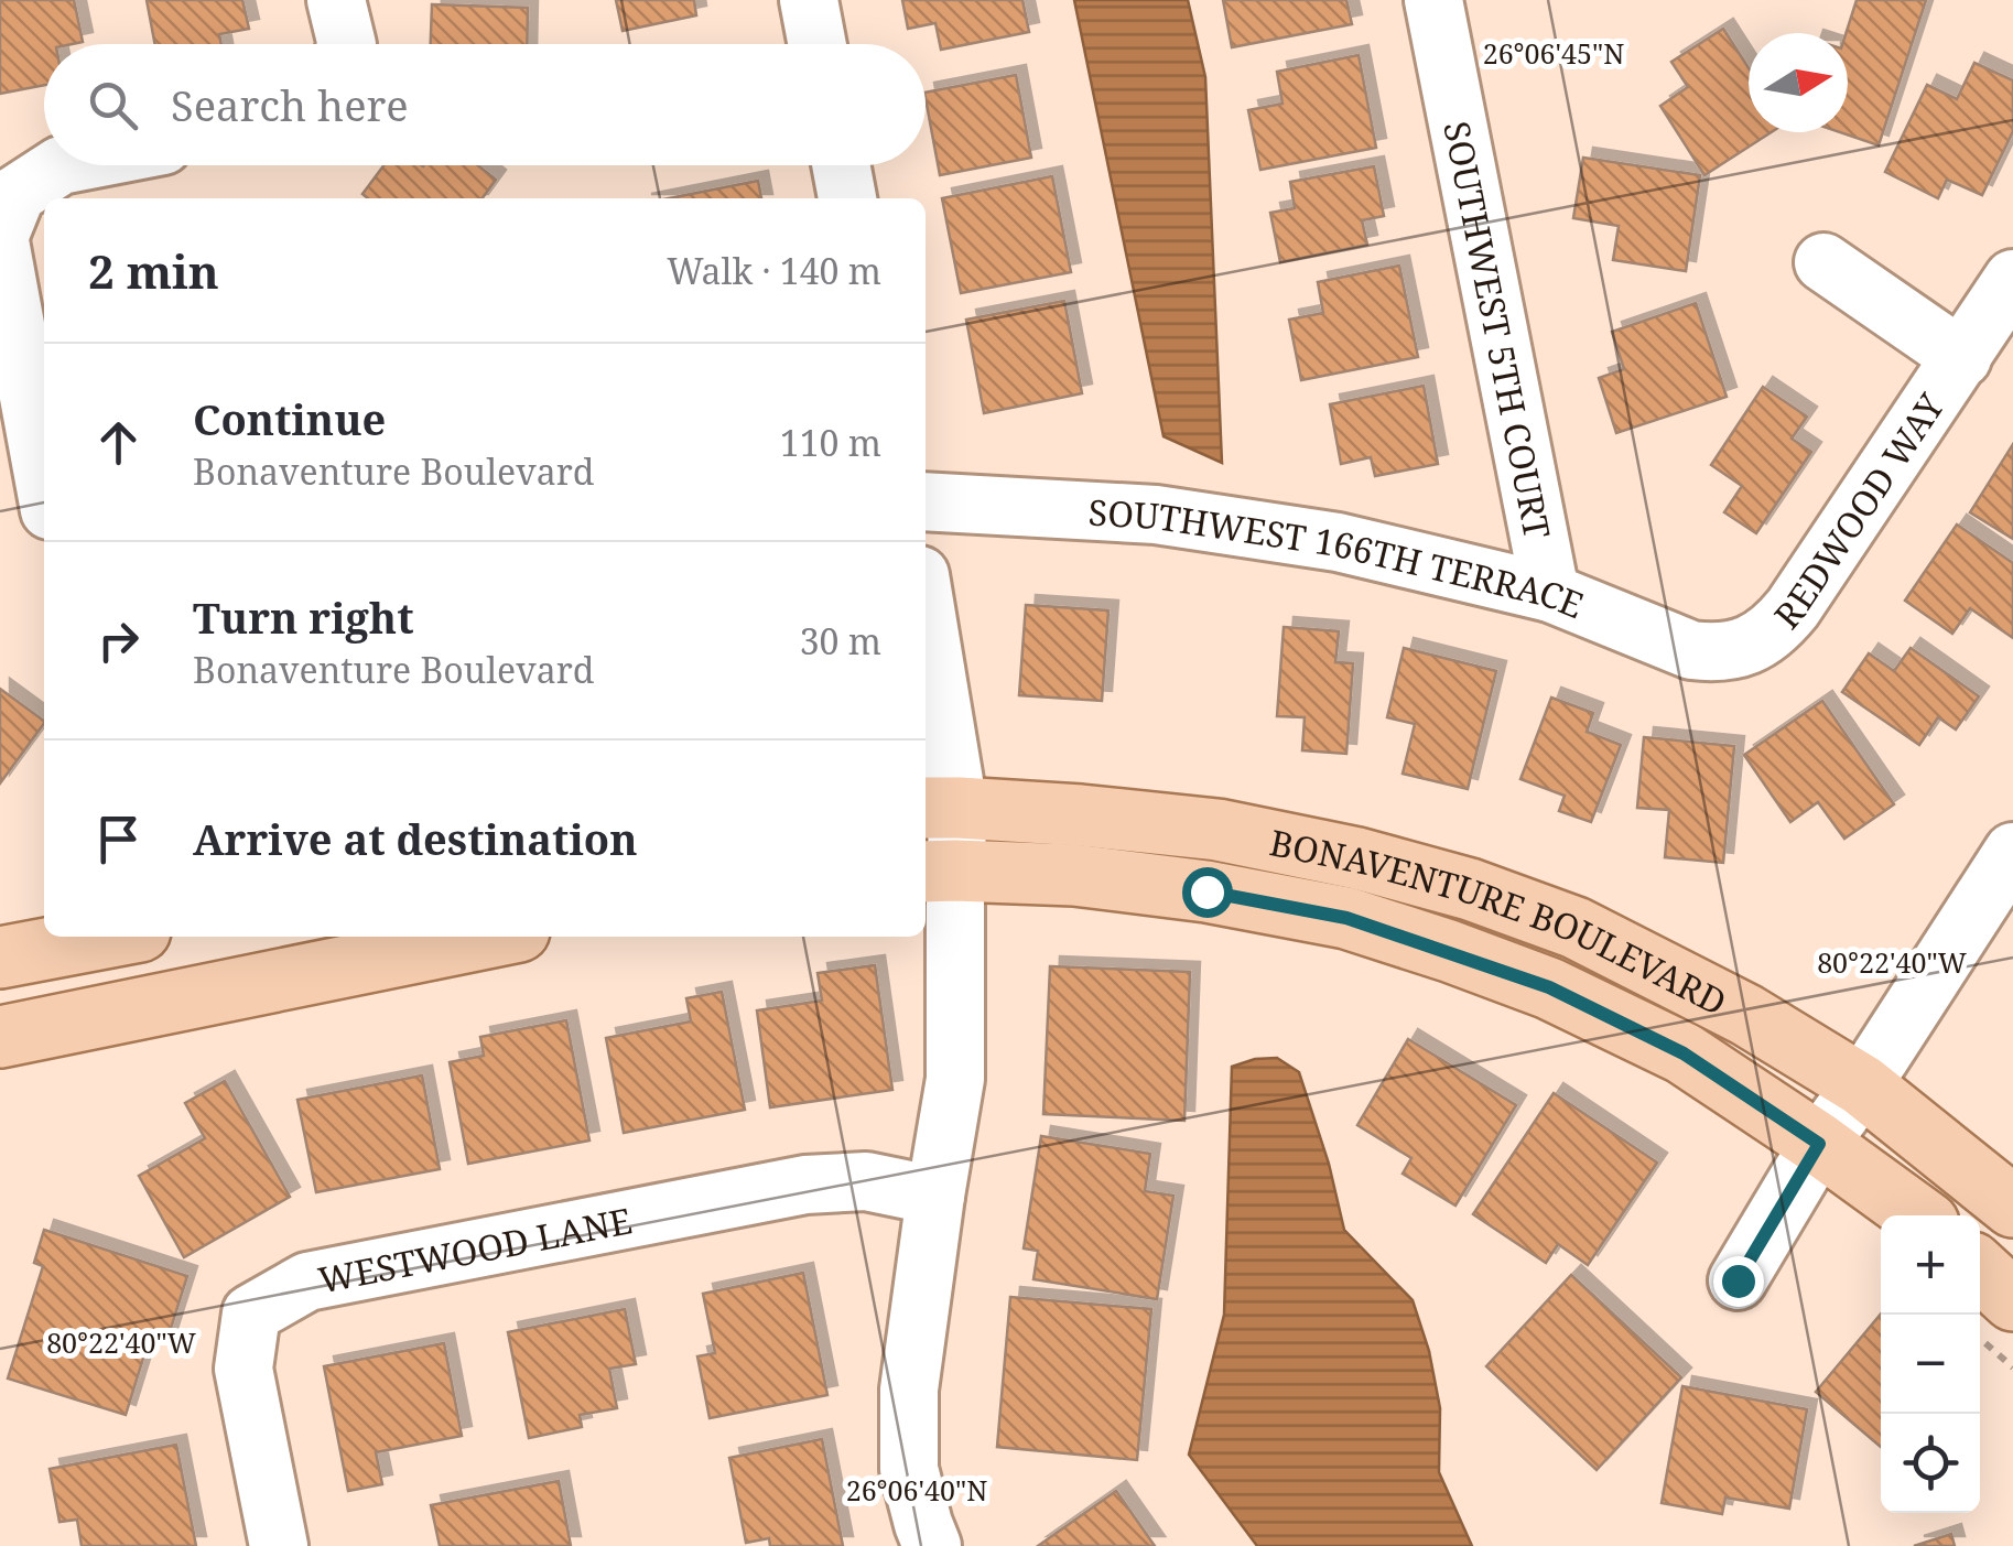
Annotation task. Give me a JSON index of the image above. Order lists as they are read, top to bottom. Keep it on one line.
{"streets":{"main road":["BONAVENTURE BOULEVARD"],"street":["SOUTHWEST 5TH COURT","REDWOOD WAY","SOUTHWEST 166TH TERRACE","WESTWOOD LANE"]},"crossings":[["SOUTHWEST 5TH COURT","SOUTHWEST 166TH TERRACE"],["REDWOOD WAY","SOUTHWEST 166TH TERRACE"]],"north":"right","page":{"search":"Search here","heading":["2 min","Walk · 140 m"],"list":[["Continue","Bonaventure Boulevard","110 m"],["Turn right","Bonaventure Boulevard","30 m"],"Arrive at destination"],"map_buttons":["+","−"]},"coordinates":["26°06'45\"N","80°22'40\"W","26°06'40\"N"]}
